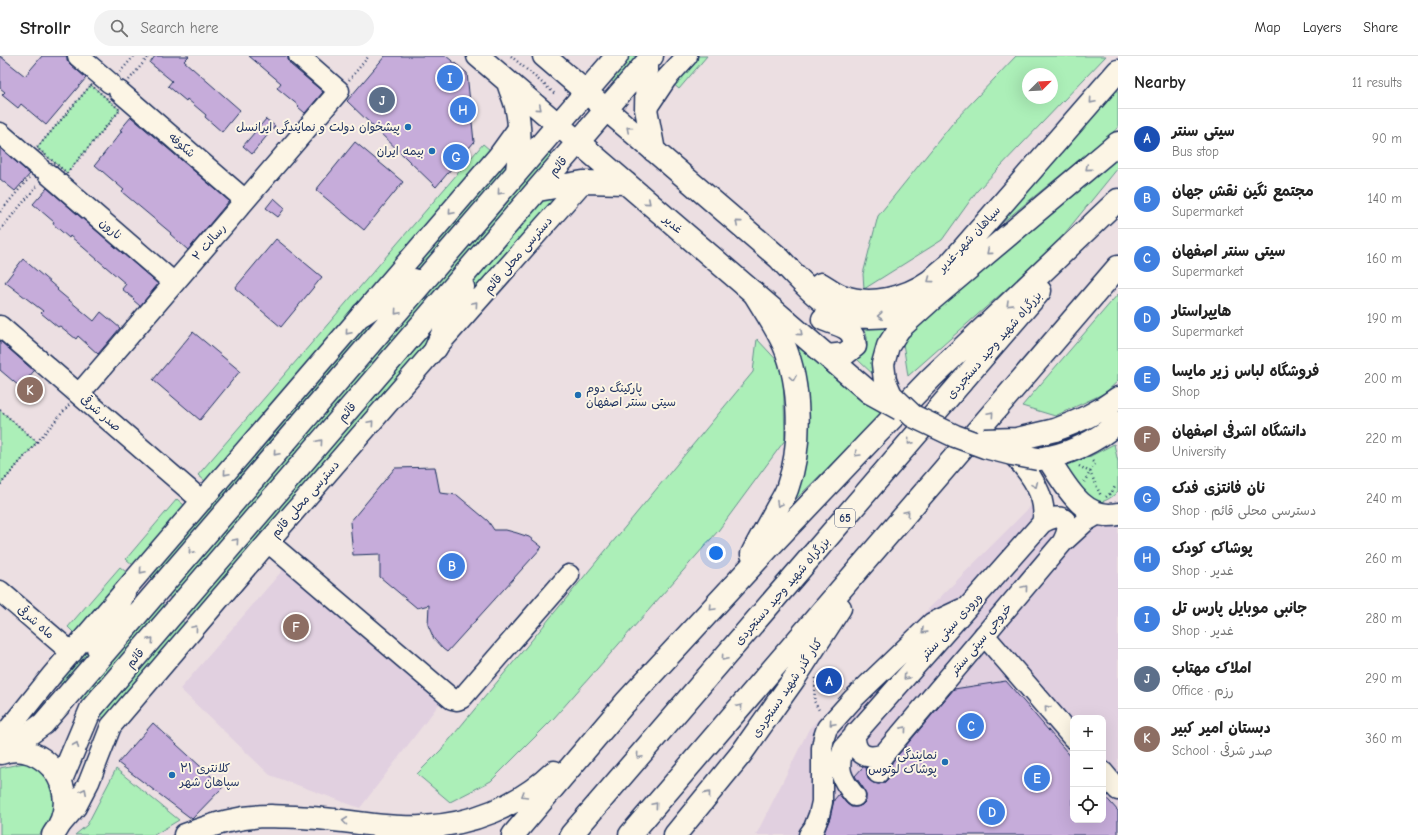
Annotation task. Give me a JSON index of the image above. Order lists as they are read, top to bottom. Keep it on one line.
{"streets":{"main road":["قائم","غدیر","سپاهان شهر-غدیر","بزرگراه شهید وحید دستجردی","65","کنار گذر شهید دستجردی"],"street":["شکوفه","نارون","رسالت ۲","دسترسی محلی قائم","صدر شرقی","ماه شرقی","ورودی سیتی سنتر","خروجی سیتی سنتر"]},"crossings":[["شکوفه","رسالت ۲"],["قائم","غدیر"],["نارون","رسالت ۲"],["رسالت ۲","صدر شرقی"]],"places":["پیشخوان دولت و نمایندگی ایرانسل","بیمه ایران","پارکینگ دوم سیتی سنتر اصفهان","نمایندگی پوشاک لوتوس","کلانتری ۲۱ سپاهان شهر"],"north":"top right","page":{"header":"Strollr","search":"Search here","nav":["Map","Layers","Share"],"heading":["Nearby","11 results"],"pins":["I","J","H","G","K","B","F","A","C","E","D"],"list":[{"mark":"A","name":"سیتی سنتر","note":"Bus stop","value":"90 m"},{"mark":"B","name":"مجتمع نگین نقش جهان","note":"Supermarket","value":"140 m"},{"mark":"C","name":"سیتی سنتر اصفهان","note":"Supermarket","value":"160 m"},{"mark":"D","name":"هایپراستار","note":"Supermarket","value":"190 m"},{"mark":"E","name":"فروشگاه لباس زیر مایسا","note":"Shop","value":"200 m"},{"mark":"F","name":"دانشگاه اشرفی اصفهان","note":"University","value":"220 m"},{"mark":"G","name":"نان فانتزی فدک","note":"Shop · دسترسی محلی قائم","value":"240 m"},{"mark":"H","name":"پوشاک کودک","note":"Shop · غدیر","value":"260 m"},{"mark":"I","name":"جانبی موبایل پارس تل","note":"Shop · غدیر","value":"280 m"},{"mark":"J","name":"املاک مهتاب","note":"Office · رزم","value":"290 m"},{"mark":"K","name":"دبستان امیر کبیر","note":"School · صدر شرقی","value":"360 m"}],"map_buttons":["+","−"]}}
